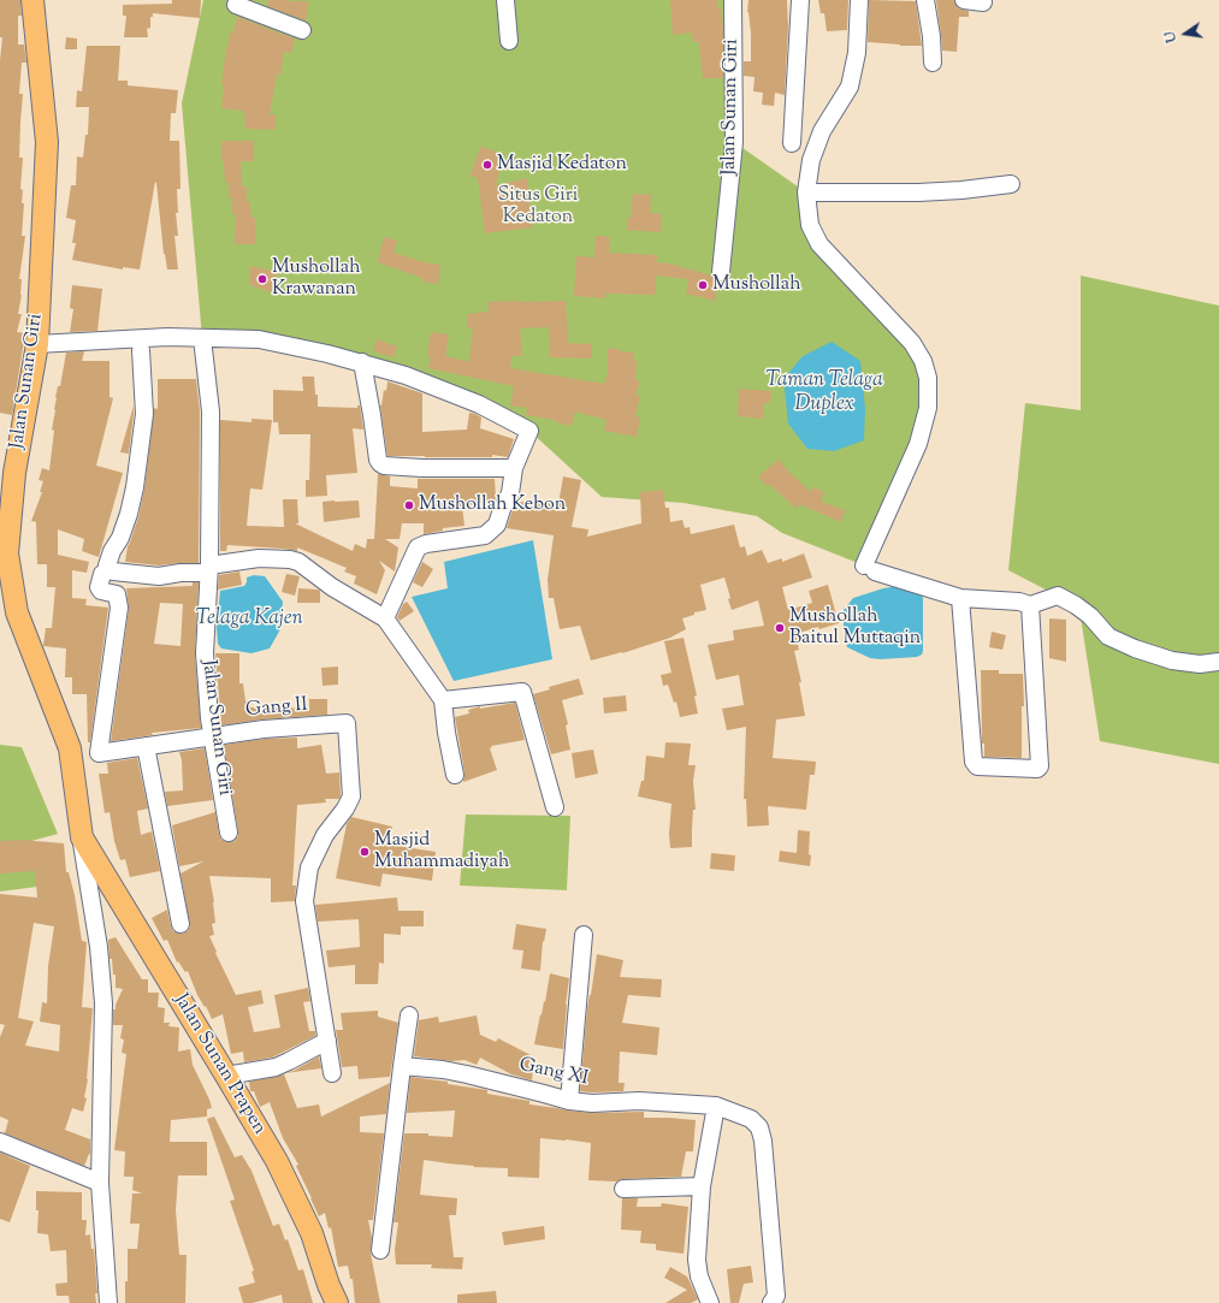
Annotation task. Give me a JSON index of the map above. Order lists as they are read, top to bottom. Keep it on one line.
{"streets":{"main road":["Jalan Sunan Giri","Jalan Sunan Prapen"],"street":["Gang II","Gang XI"]},"crossings":[["Jalan Sunan Giri","Gang II"],["Jalan Sunan Giri","Jalan Sunan Prapen"]],"water":["Taman Telaga Duplex","Telaga Kajen"],"parks":["Situs Giri Kedaton"],"places":["Masjid Kedaton","Mushollah Krawanan","Mushollah","Mushollah Kebon","Mushollah Baitul Muttaqin","Masjid Muhammadiyah"],"north":"left"}
